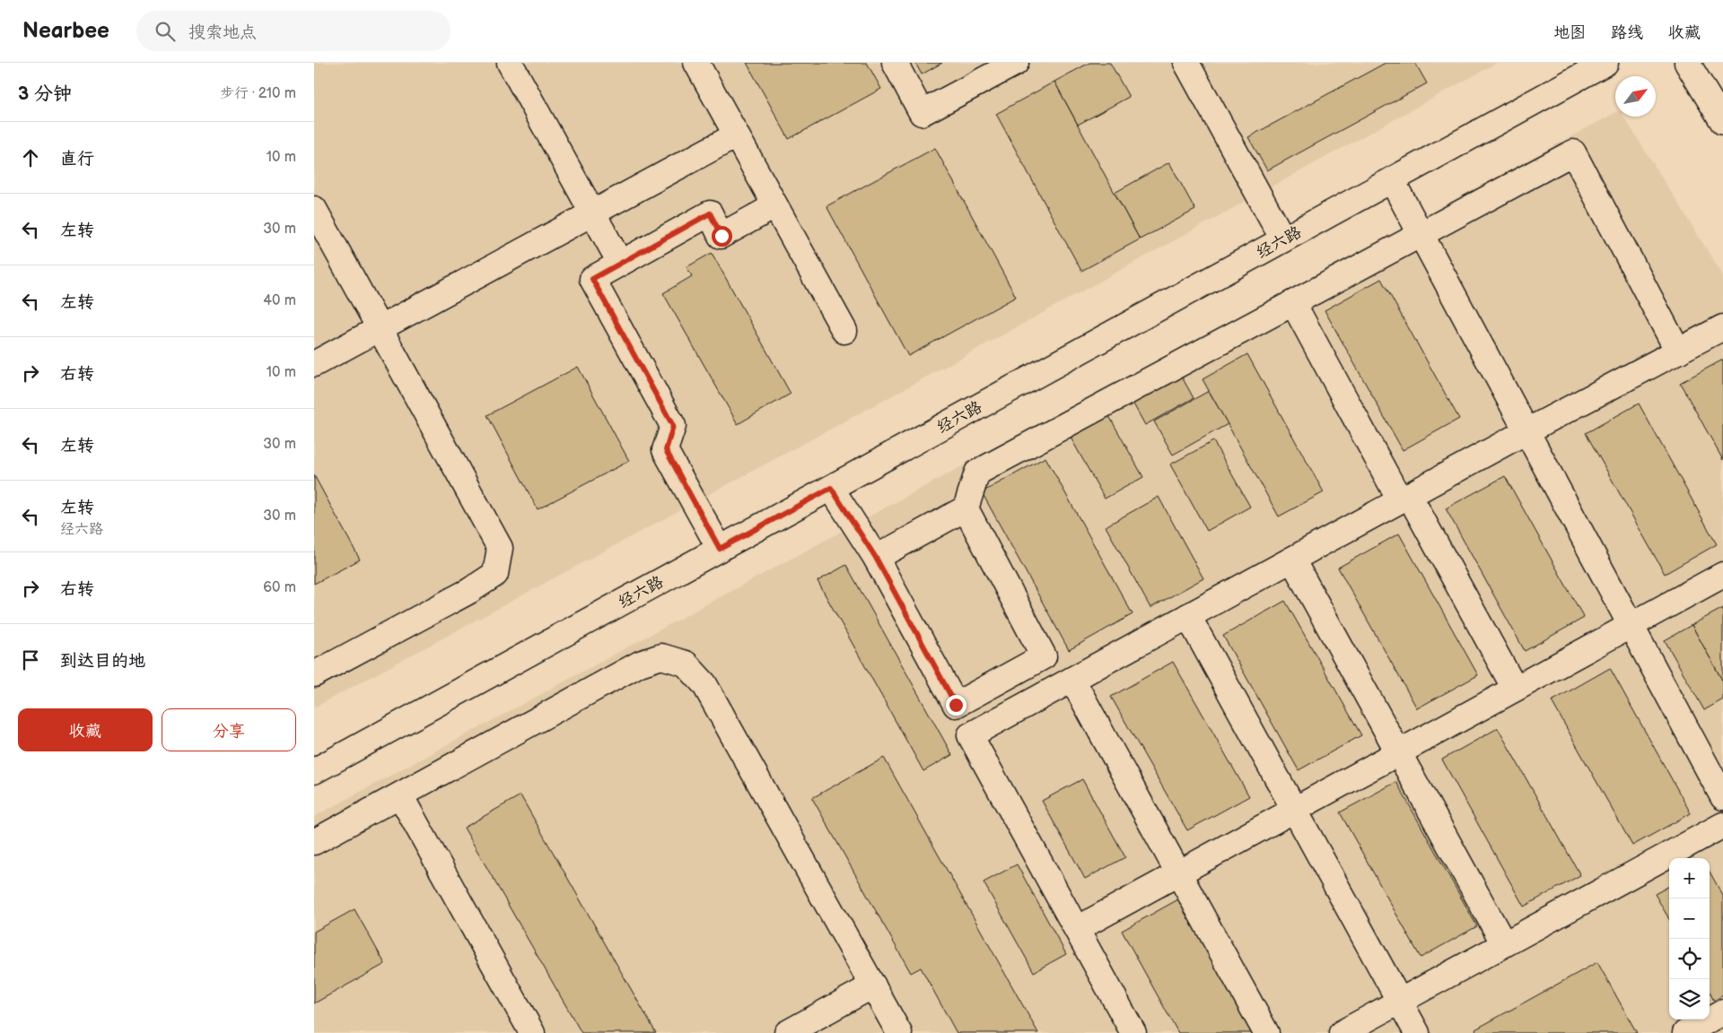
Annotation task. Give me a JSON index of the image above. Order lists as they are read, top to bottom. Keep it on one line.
{"streets":{"street":["经六路"]},"north":"top right","page":{"header":"Nearbee","search":"搜索地点","nav":["地图","路线","收藏"],"heading":["3 分钟","步行 · 210 m"],"list":[["直行","10 m"],["左转","30 m"],["左转","40 m"],["右转","10 m"],["左转","30 m"],["左转","经六路","30 m"],["右转","60 m"],"到达目的地"],"buttons":["收藏","分享"],"map_buttons":["+","−"]}}
